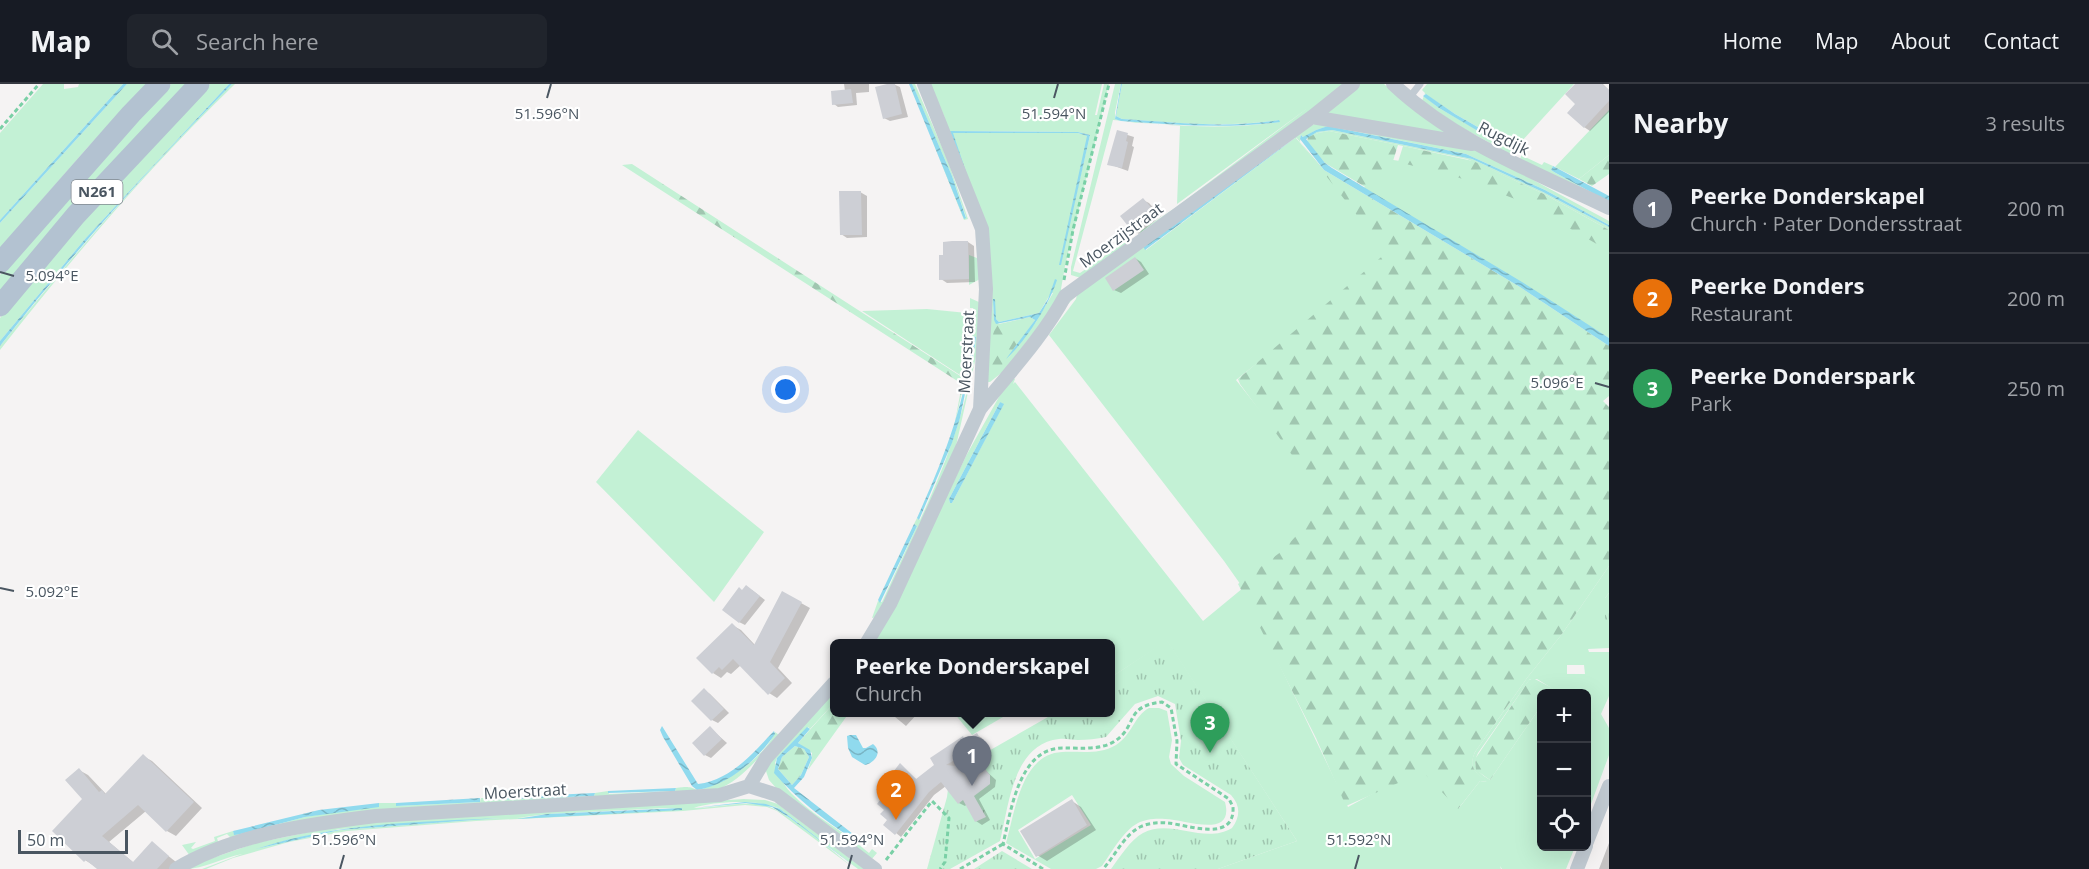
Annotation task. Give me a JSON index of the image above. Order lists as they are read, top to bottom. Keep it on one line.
{"streets":{"main road":["N261"],"street":["Rugdijk","Moerzijstraat","Moerstraat"]},"crossings":[["Moerzijstraat","Moerstraat"]],"scale_bar":"50 m","page":{"header":"Map","search":"Search here","nav":["Home","Map","About","Contact"],"heading":["Nearby","3 results"],"list":[{"mark":"1","name":"Peerke Donderskapel","note":"Church · Pater Dondersstraat","value":"200 m"},{"mark":"2","name":"Peerke Donders","note":"Restaurant","value":"200 m"},{"mark":"3","name":"Peerke Donderspark","note":"Park","value":"250 m"}],"popup":["Peerke Donderskapel","Church"],"map_buttons":["+","−"],"pins":["3","1","2"],"scale":"50 m"},"coordinates":["51.596°N","51.594°N","5.094°E","5.096°E","5.092°E","51.592°N"]}
